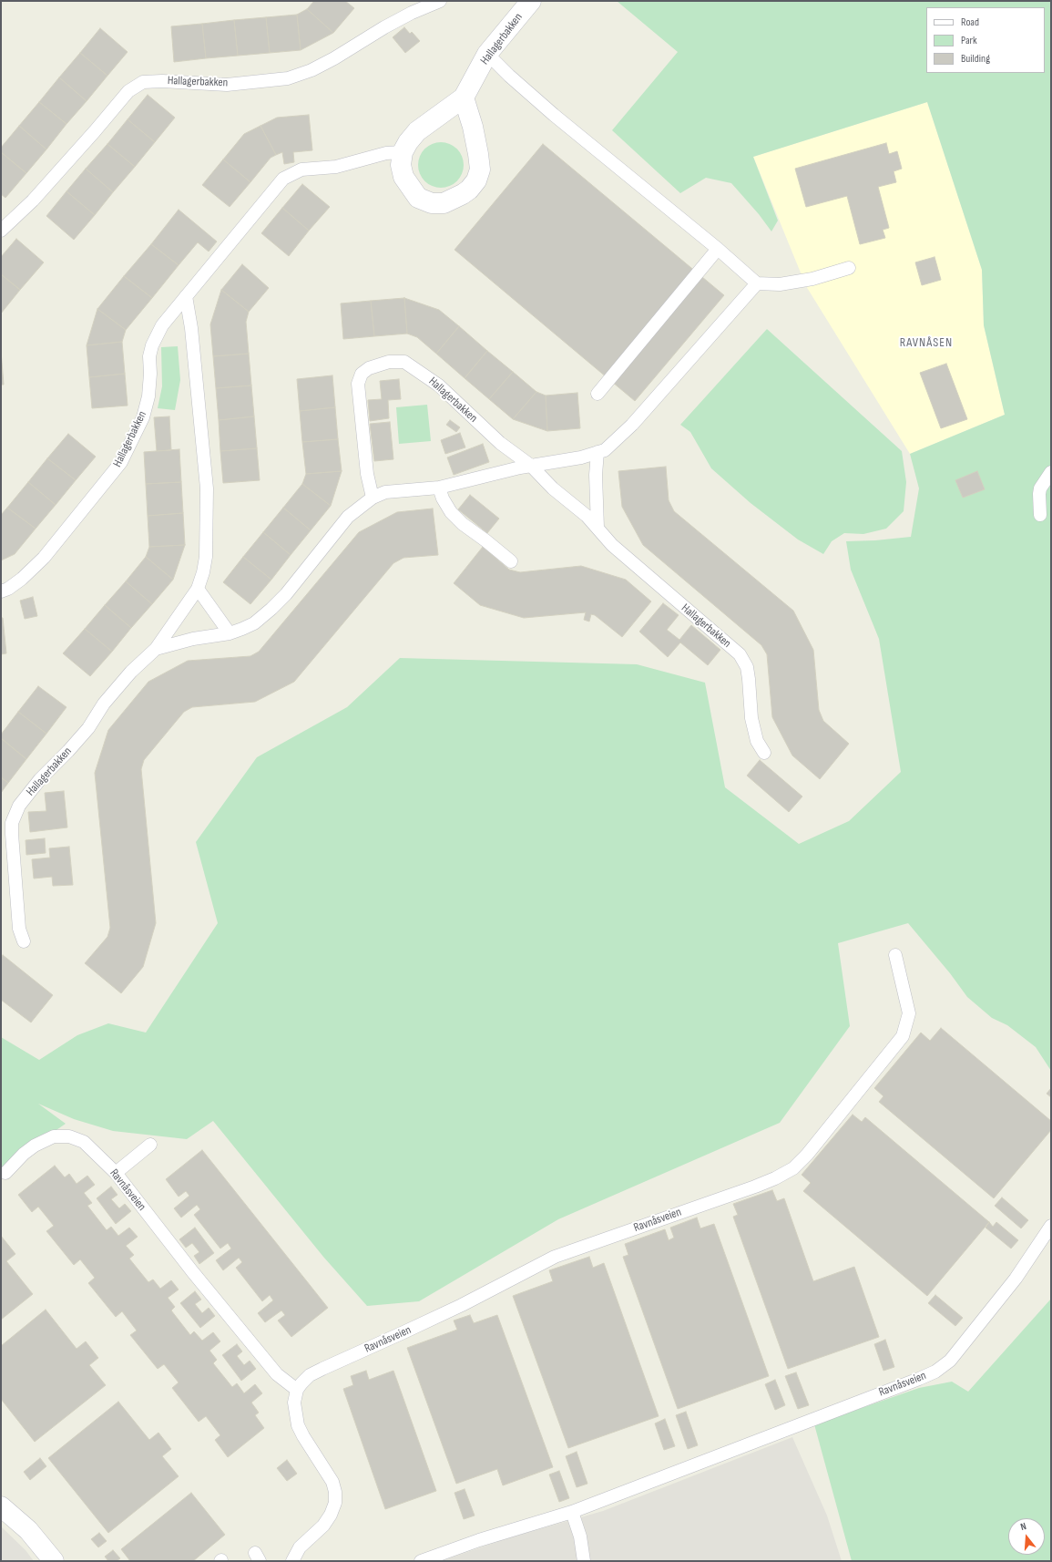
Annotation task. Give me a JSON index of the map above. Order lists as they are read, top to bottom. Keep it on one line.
{"streets":{"street":["Hallagerbakken"],"lane":["Ravnåsveien"]},"districts":["RAVNÅSEN"],"legend":["Road","Park","Building"],"north":"top"}
